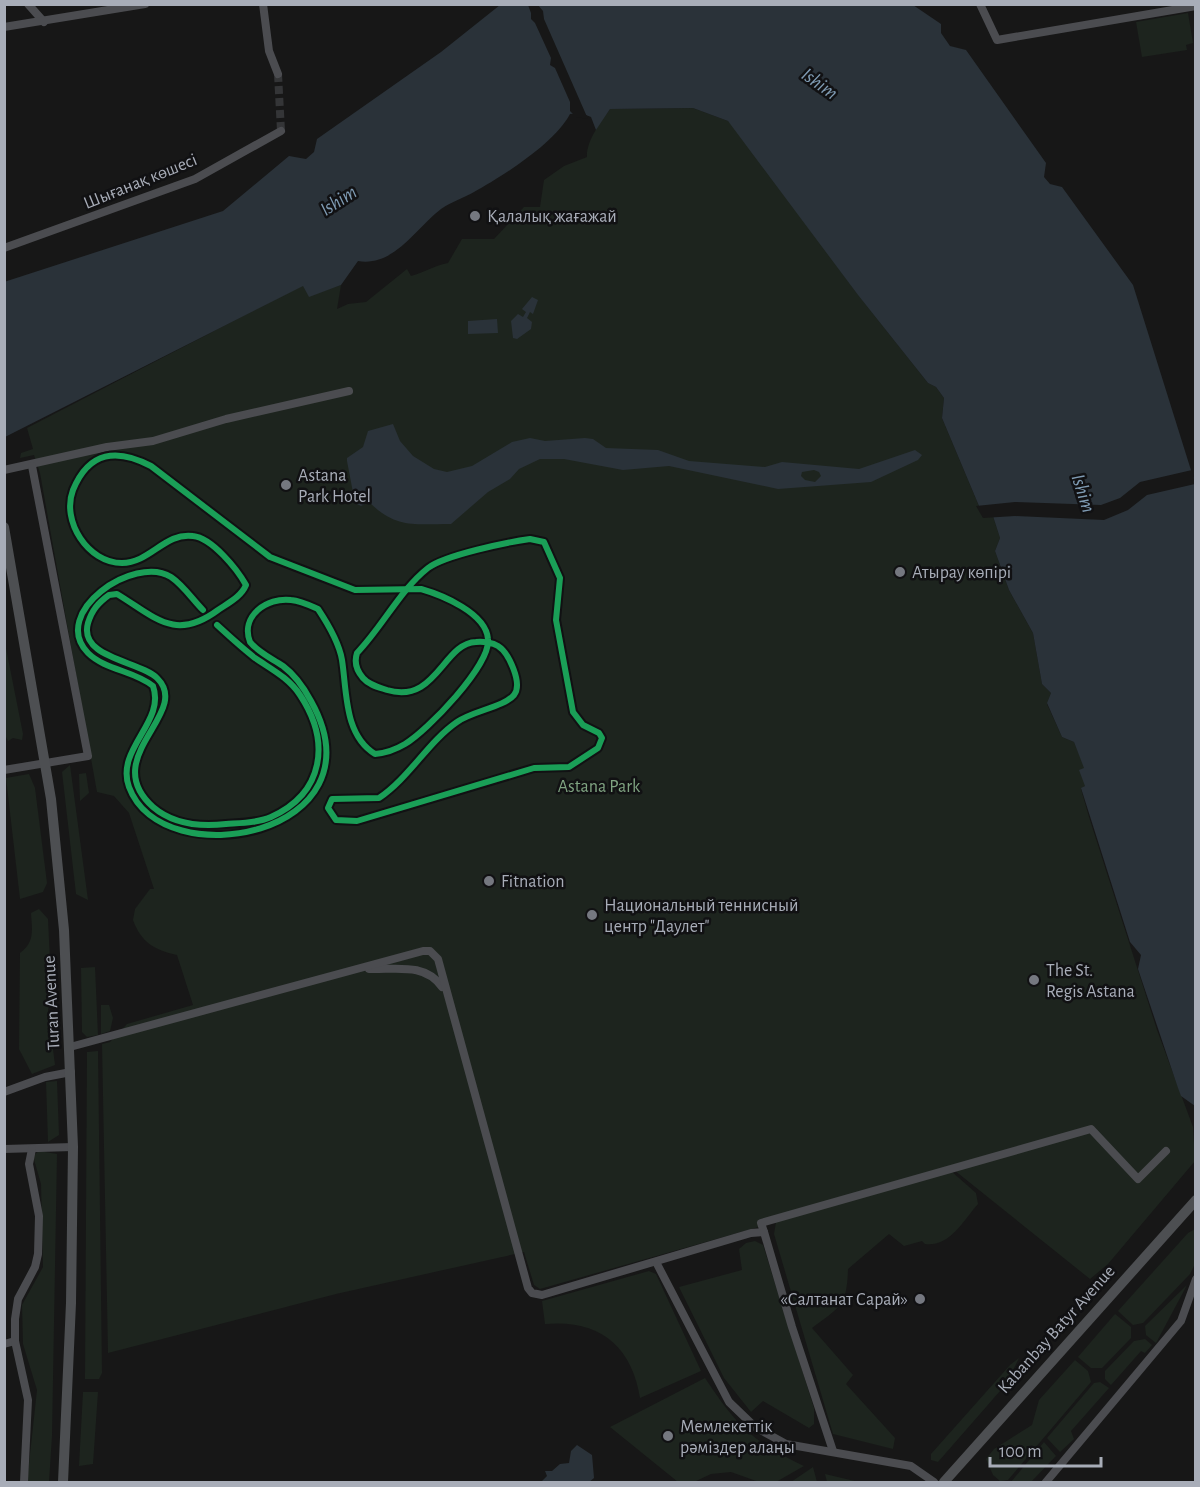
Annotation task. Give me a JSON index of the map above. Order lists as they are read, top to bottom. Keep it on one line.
{"streets":{"main road":["Turan Avenue","Kabanbay Batyr Avenue"],"street":["Шығанақ көшесі"]},"water":["Ishim"],"parks":["Astana Park"],"places":["Қалалық жағажай","Astana Park Hotel","Атырау көпірі","Fitnation","Национальный теннисный центр \"Даулет\"","The St. Regis Astana","«Салтанат Сарай»","Мемлекеттік рәміздер алаңы"],"scale_bar":"100 m"}
